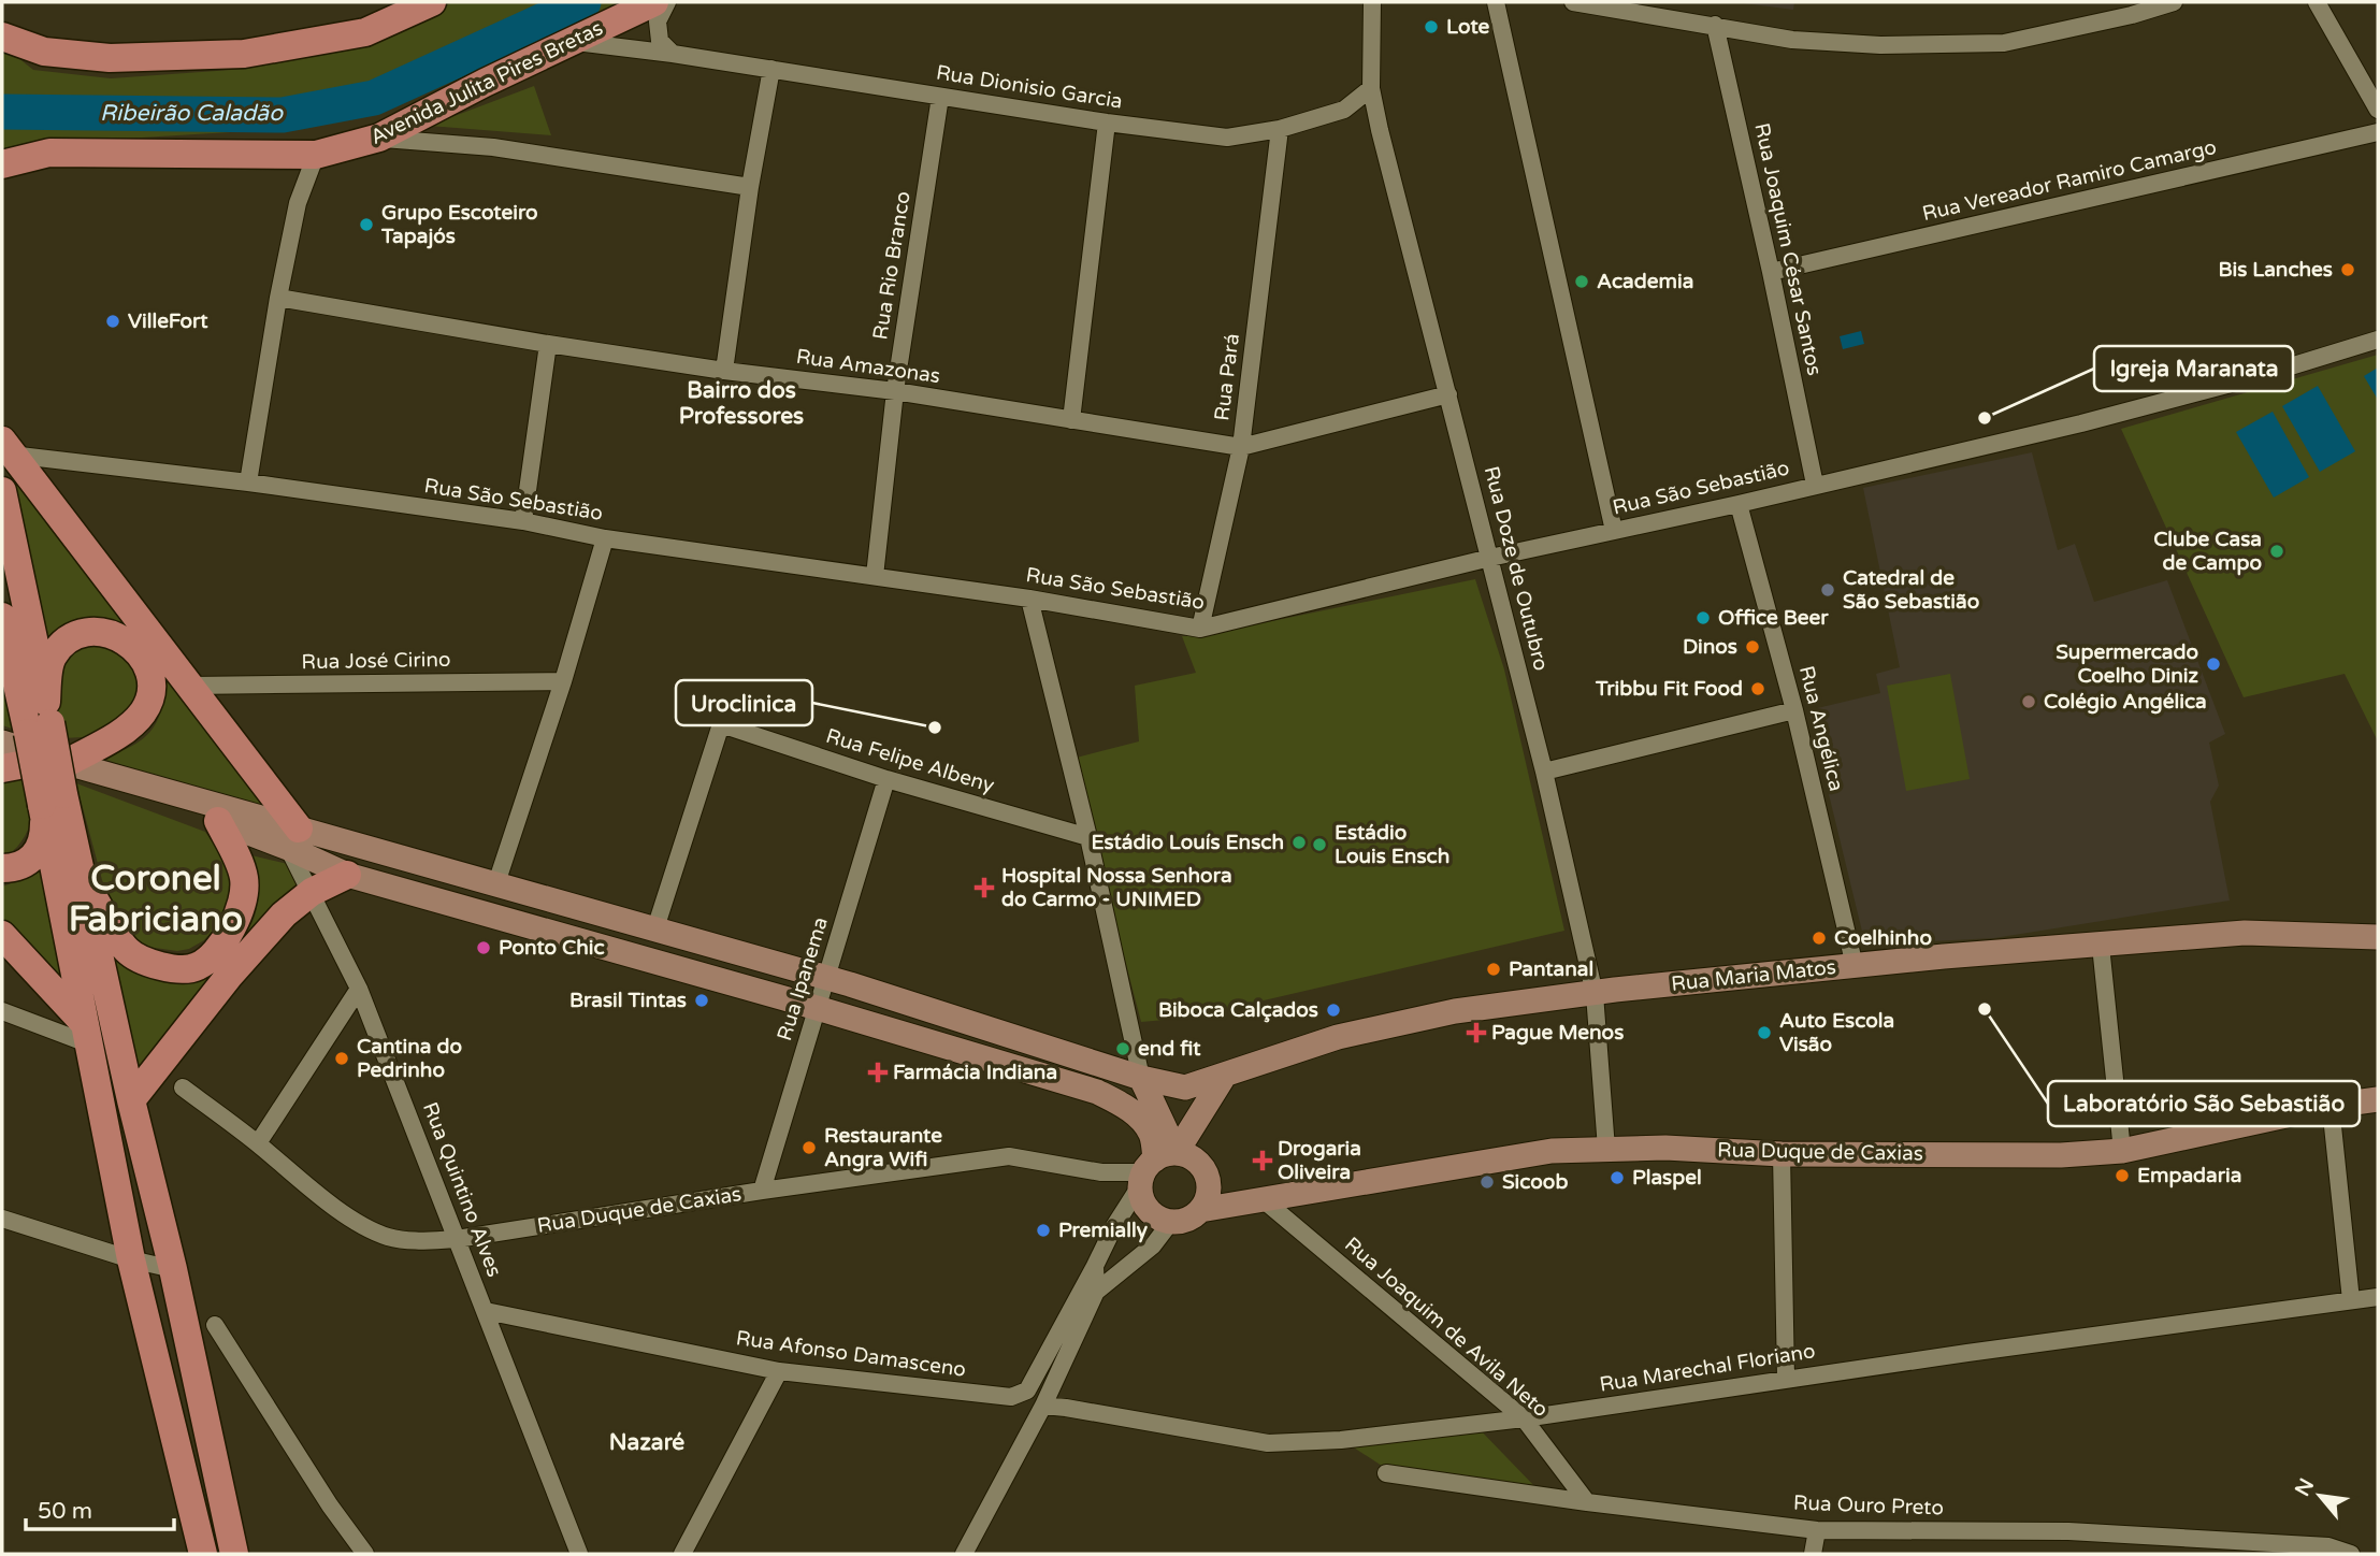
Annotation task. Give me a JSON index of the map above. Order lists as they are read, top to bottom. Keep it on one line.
{"streets":{"main road":["Avenida Julita Pires Bretas","Rua Maria Matos","Rua Duque de Caxias"],"street":["Rua Dionisio Garcia","Rua Vereador Ramiro Camargo","Rua Joaquim César Santos","Rua Rio Branco","Rua Amazonas","Rua Pará","Rua São Sebastião","Rua Doze de Outubro","Rua José Cirino","Rua Angélica","Rua Felipe Albeny","Rua Ipanema","Rua Quintino Alves","Rua Joaquim de Avila Neto","Rua Afonso Damasceno","Rua Marechal Floriano","Rua Ouro Preto"]},"crossings":[["Avenida Julita Pires Bretas","Rua Dionisio Garcia"],["Rua Dionisio Garcia","Rua Rio Branco"],["Rua Dionisio Garcia","Rua Pará"],["Rua Dionisio Garcia","Rua Doze de Outubro"],["Rua Vereador Ramiro Camargo","Rua Joaquim César Santos"],["Rua Joaquim César Santos","Rua São Sebastião"],["Rua Rio Branco","Rua Amazonas"],["Rua Rio Branco","Rua São Sebastião"],["Rua Amazonas","Rua Pará"],["Rua Amazonas","Rua Doze de Outubro"],["Rua Pará","Rua São Sebastião"],["Rua São Sebastião","Rua Doze de Outubro"],["Rua São Sebastião","Rua Angélica"],["Rua Doze de Outubro","Rua Maria Matos"],["Rua Doze de Outubro","Rua Duque de Caxias"],["Rua Angélica","Rua Maria Matos"],["Rua Felipe Albeny","Rua Maria Matos"],["Rua Felipe Albeny","Rua Ipanema"],["Rua Maria Matos","Rua Ipanema"],["Rua Maria Matos","Rua Quintino Alves"],["Rua Ipanema","Rua Duque de Caxias"],["Rua Duque de Caxias","Rua Quintino Alves"],["Rua Duque de Caxias","Rua Joaquim de Avila Neto"],["Rua Duque de Caxias","Rua Afonso Damasceno"],["Rua Quintino Alves","Rua Afonso Damasceno"],["Rua Joaquim de Avila Neto","Rua Marechal Floriano"],["Rua Joaquim de Avila Neto","Rua Ouro Preto"]],"districts":["Bairro dos Professores","Coronel Fabriciano","Nazaré"],"water":["Ribeirão Caladão"],"places":{"other":["Lote","Grupo Escoteiro Tapajós","Bis Lanches","Academia","VilleFort","Igreja Maranata","Clube Casa de Campo","Catedral de São Sebastião","Office Beer","Dinos","Supermercado Coelho Diniz","Tribbu Fit Food","Colégio Angélica","Uroclinica","Estádio Louís Ensch","Estádio Louis Ensch","Coelhinho","Ponto Chic","Pantanal","Brasil Tintas","Laboratório São Sebastião","Biboca Calçados","Auto Escola Visão","end fit","Cantina do Pedrinho","Restaurante Angra Wifi","Empadaria","Plaspel","Sicoob","Premially"],"health":["Hospital Nossa Senhora do Carmo - UNIMED","Pague Menos","Farmácia Indiana","Drogaria Oliveira"]},"scale_bar":"50 m","north":"top left"}
